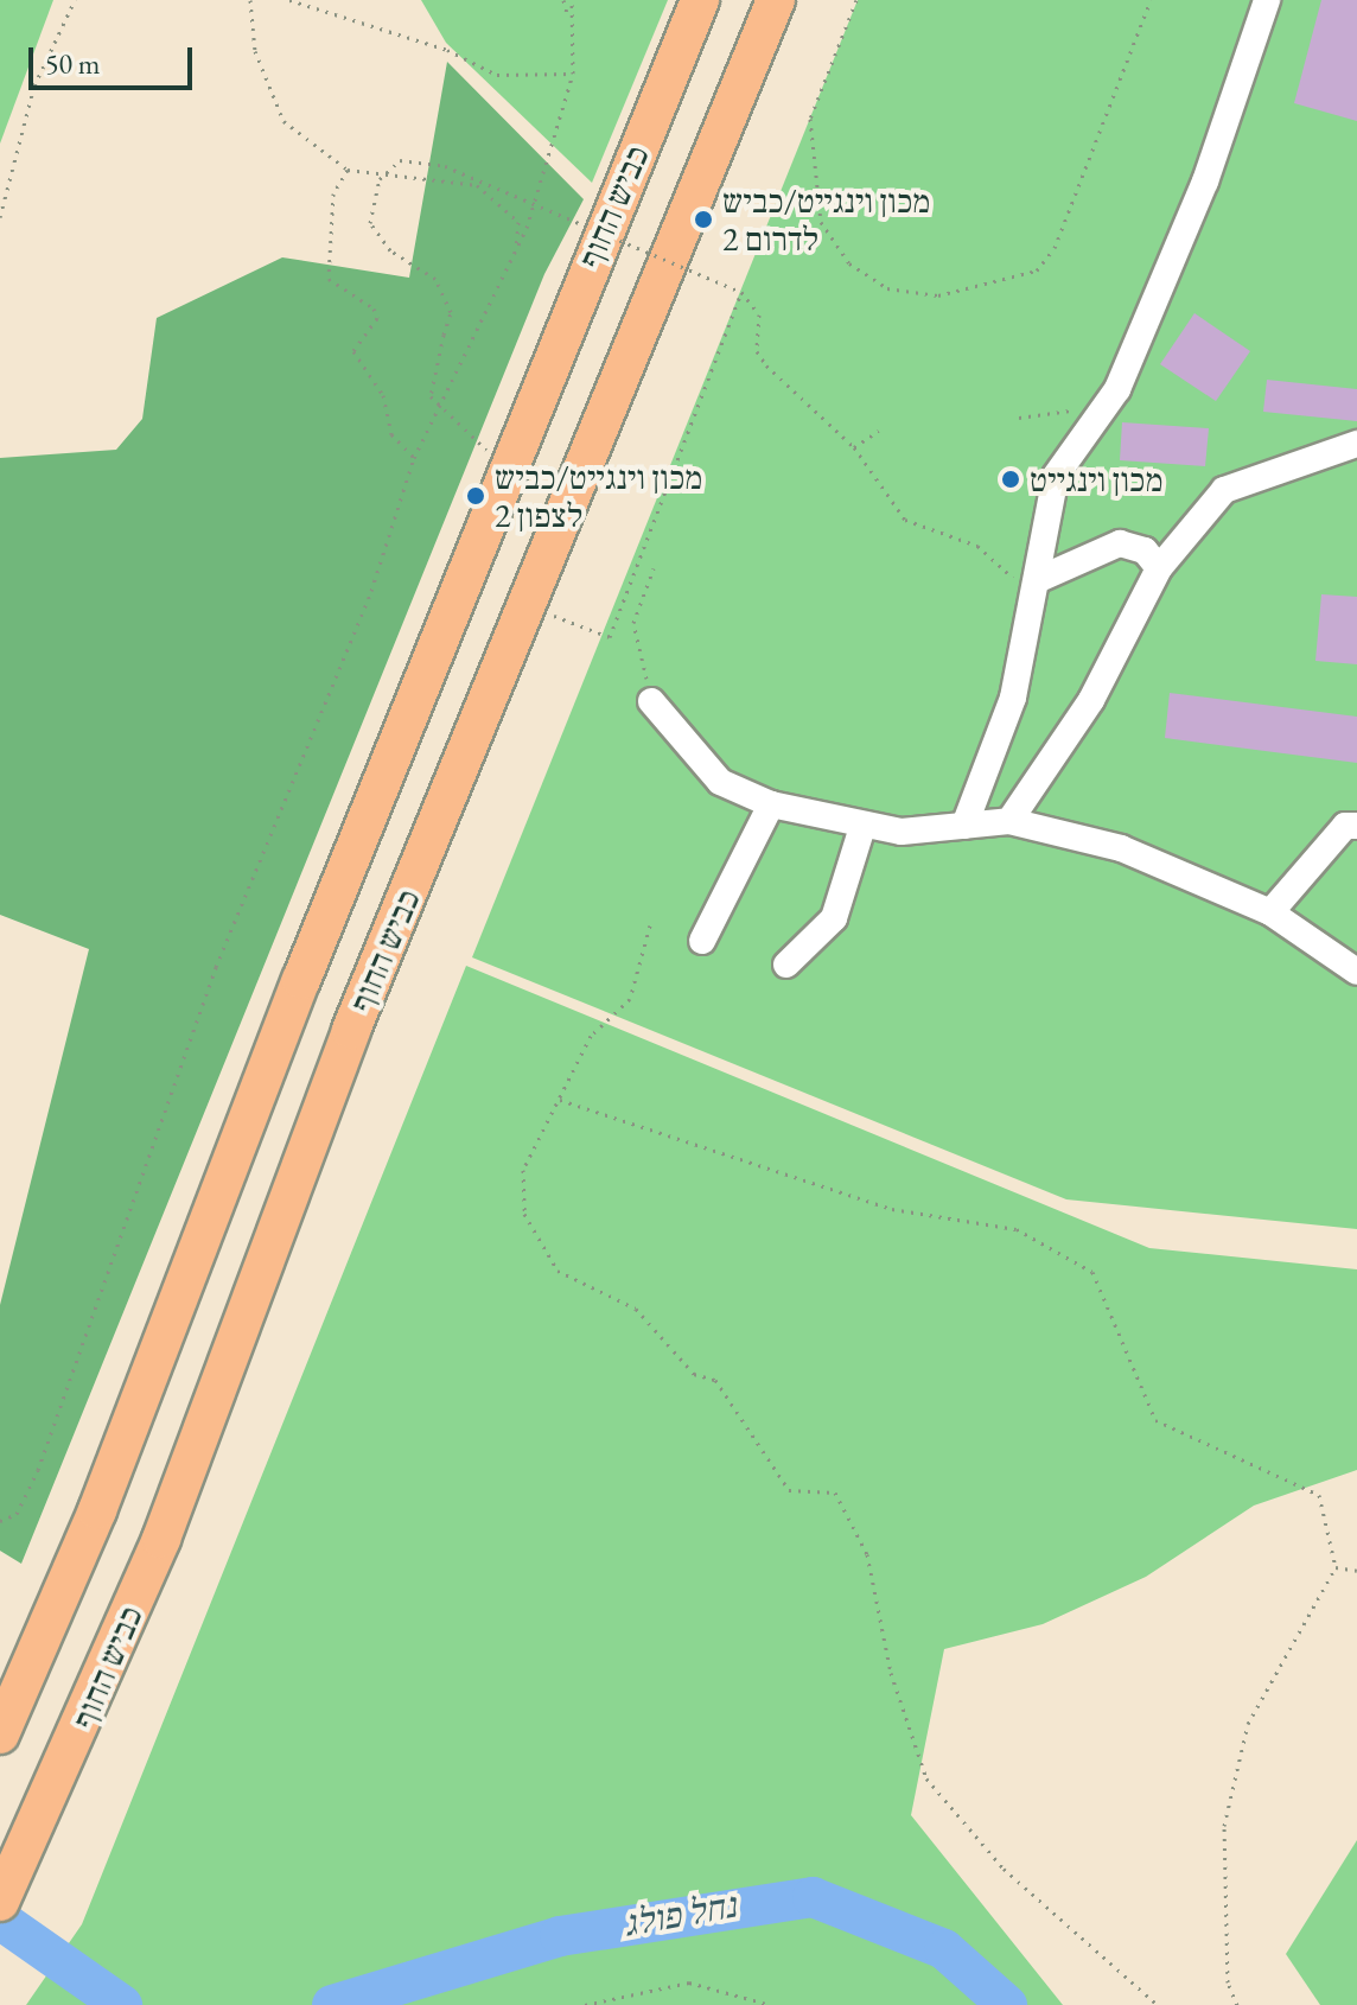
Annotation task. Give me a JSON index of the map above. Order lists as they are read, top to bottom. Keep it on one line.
{"streets":{"highway":["כביש החוף"]},"water":["נחל פולג"],"places":["מכון וינגייט/כביש 2 לדרום","מכון וינגייט","מכון וינגייט/כביש 2 לצפון"],"scale_bar":"50 m"}
